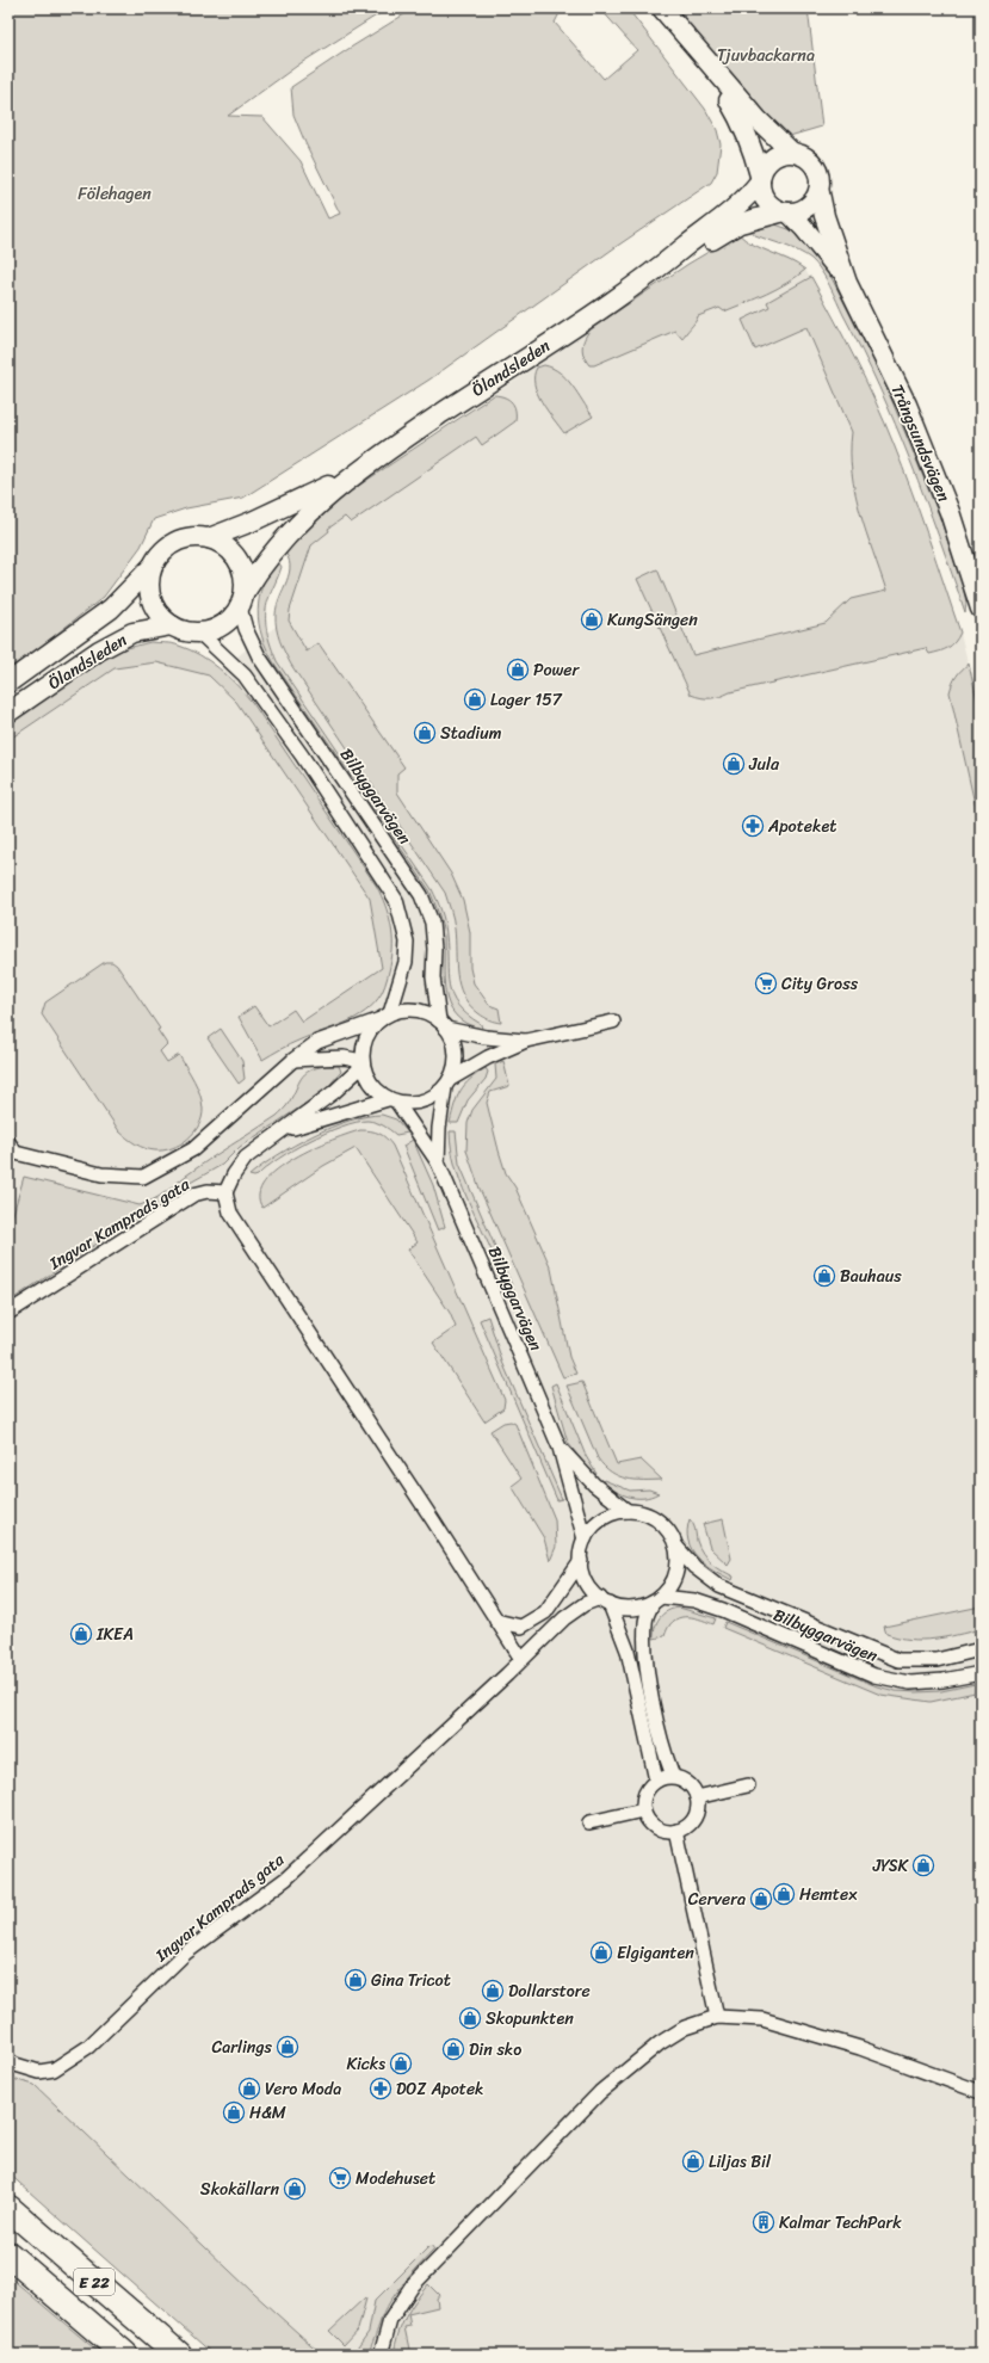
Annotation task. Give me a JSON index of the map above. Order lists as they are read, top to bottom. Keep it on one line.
{"streets":{"highway":["E 22"],"main road":["Ölandsleden","Trångsundsvägen"],"street":["Bilbyggarvägen","Ingvar Kamprads gata"]},"crossings":[["Ölandsleden","Trångsundsvägen"],["Ölandsleden","Bilbyggarvägen"],["Bilbyggarvägen","Ingvar Kamprads gata"]],"parks":["Tjuvbackarna","Fölehagen"],"places":{"shop":["KungSängen","Power","Lager 157","Stadium","Jula","Bauhaus","IKEA","JYSK","Hemtex","Cervera","Elgiganten","Gina Tricot","Dollarstore","Skopunkten","Carlings","Din sko","Kicks","Vero Moda","H&M","Liljas Bil","Skokällarn"],"pharmacy":["Apoteket","DOZ Apotek"],"supermarket":["City Gross","Modehuset"],"building":["Kalmar TechPark"]}}
